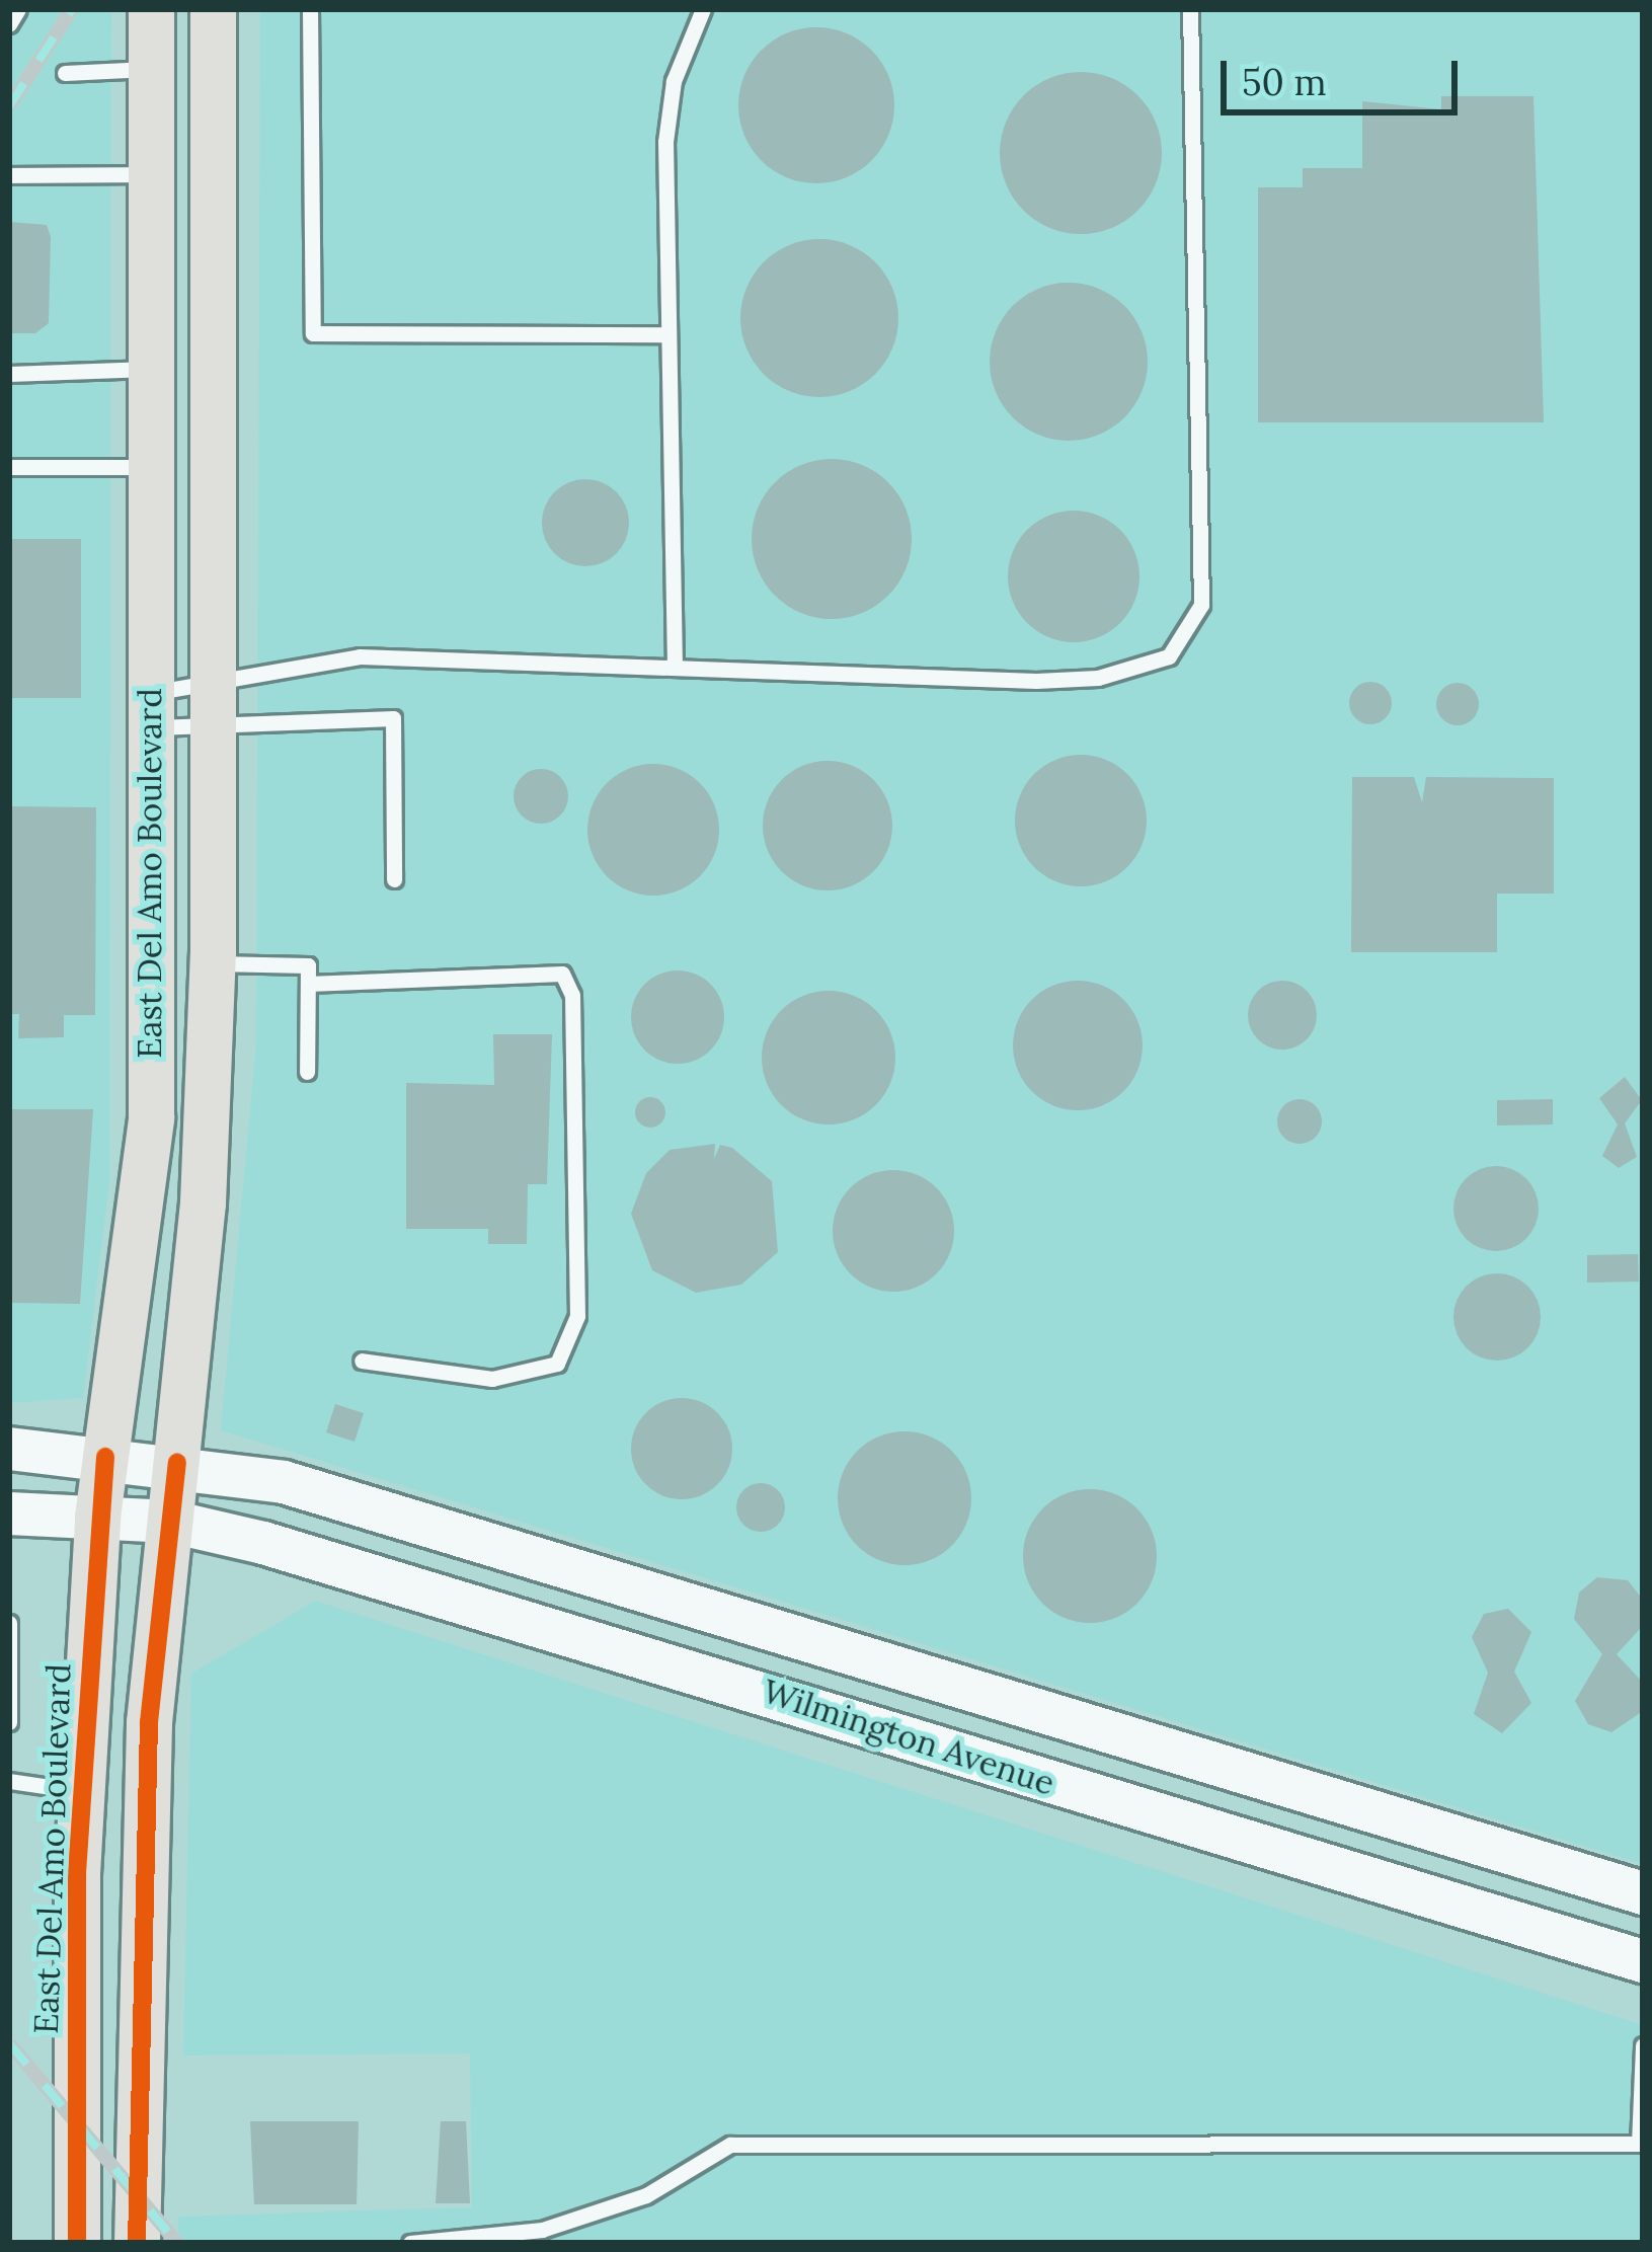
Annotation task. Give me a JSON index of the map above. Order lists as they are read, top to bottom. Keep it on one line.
{"streets":{"main road":["East Del Amo Boulevard","Wilmington Avenue"]},"crossings":[["East Del Amo Boulevard","Wilmington Avenue"]],"scale_bar":"50 m"}
